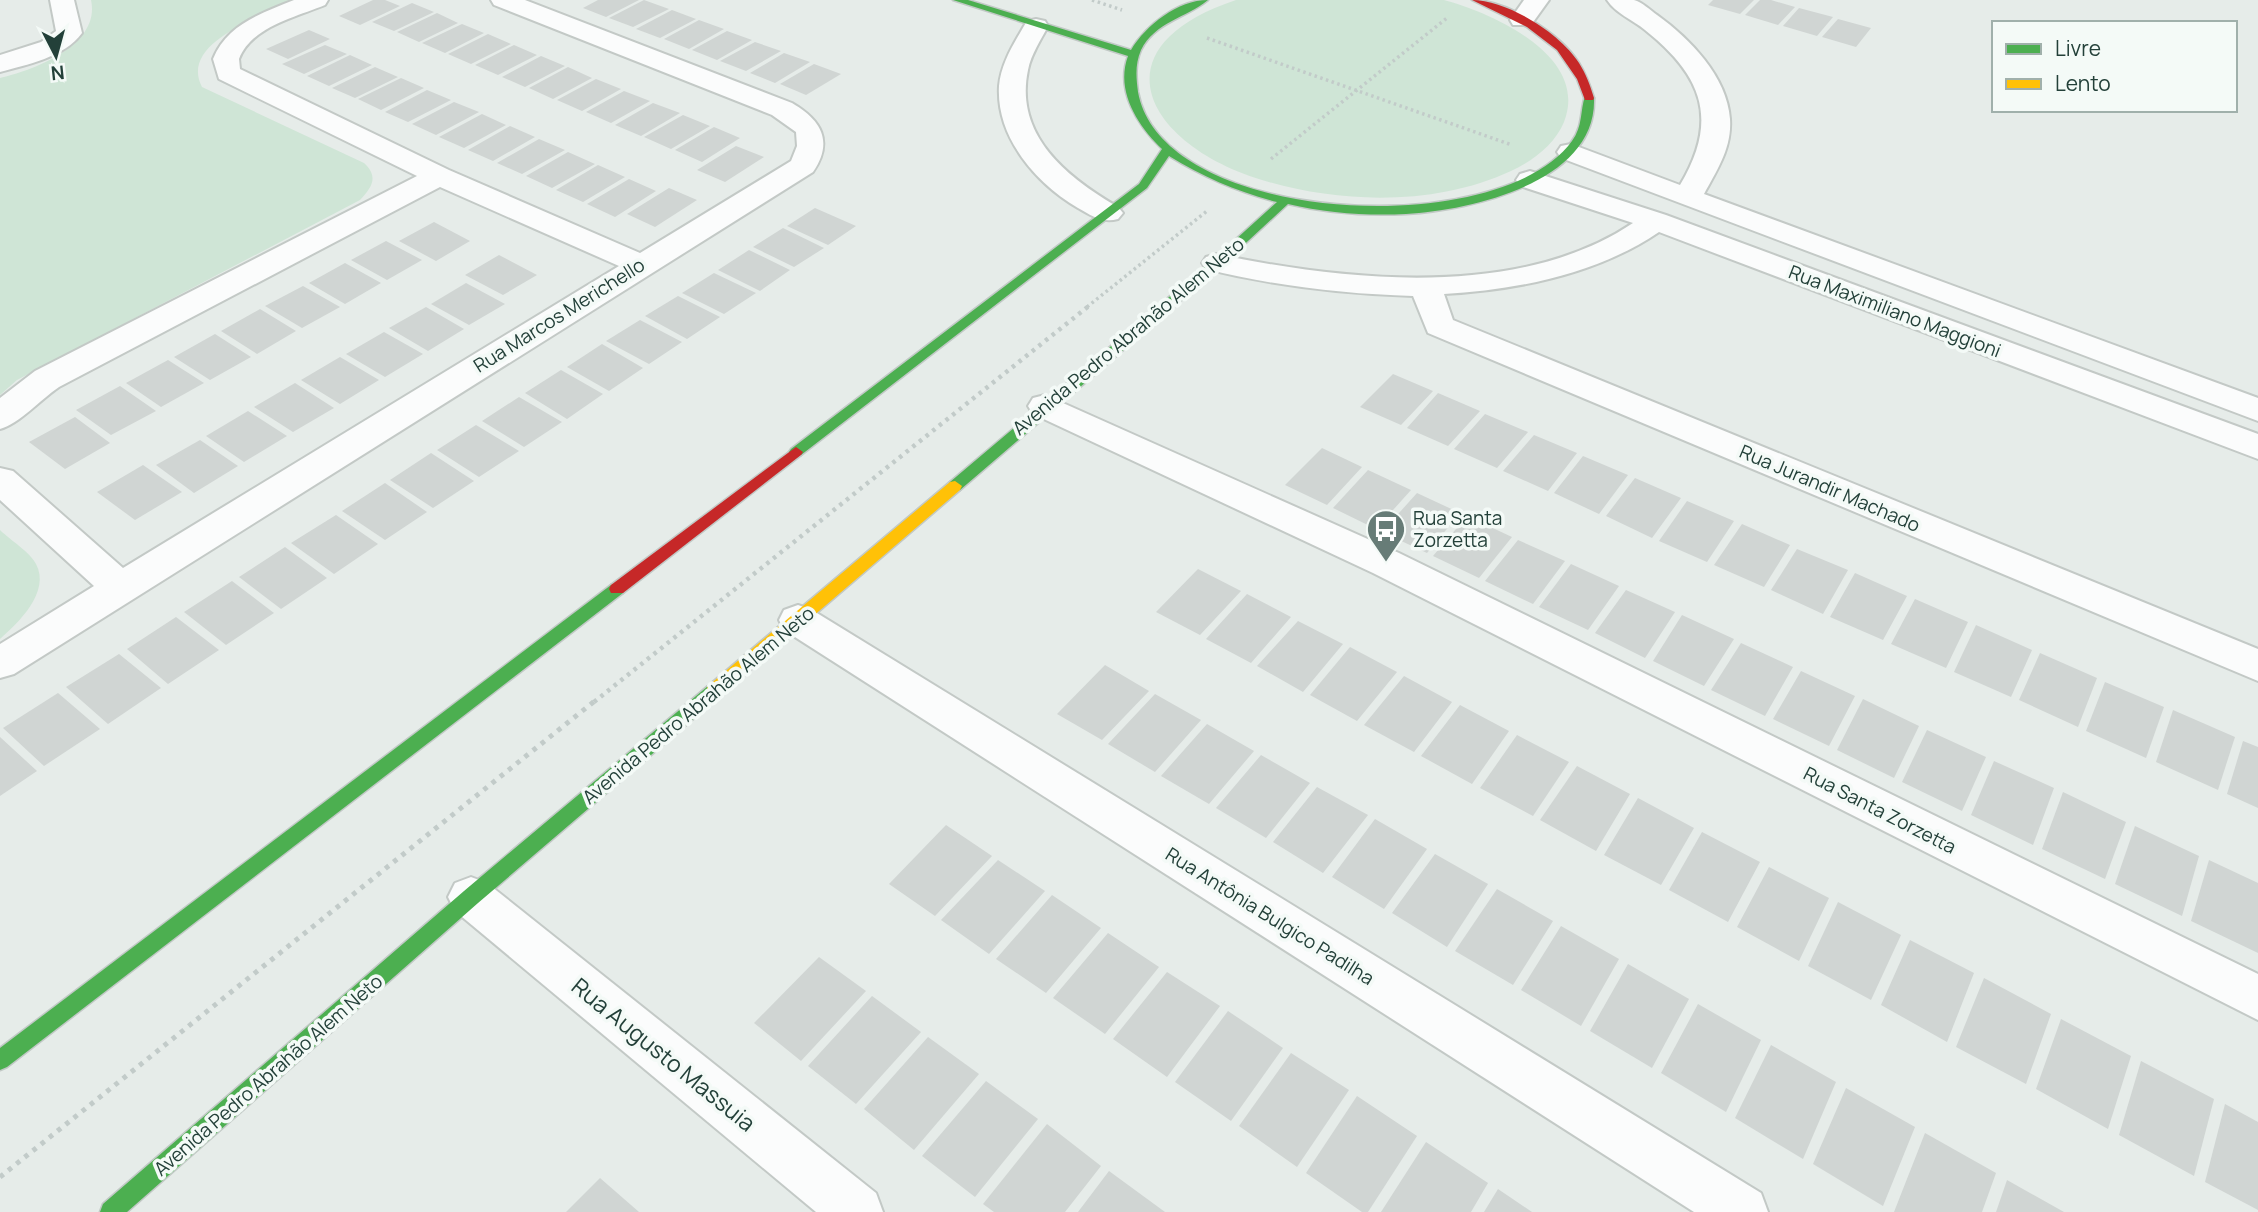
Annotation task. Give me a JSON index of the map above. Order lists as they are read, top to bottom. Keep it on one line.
{"streets":{"street":["Rua Maximiliano Maggioni","Rua Marcos Merichello","Avenida Pedro Abrahão Alem Neto","Rua Jurandir Machado","Rua Santa Zorzetta","Rua Antônia Bulgico Padilha","Rua Augusto Massuia"]},"crossings":[["Avenida Pedro Abrahão Alem Neto","Rua Santa Zorzetta"],["Avenida Pedro Abrahão Alem Neto","Rua Antônia Bulgico Padilha"],["Avenida Pedro Abrahão Alem Neto","Rua Augusto Massuia"]],"places":{"bus stop":["Rua Santa Zorzetta"]},"legend":["Livre","Lento"],"north":"bottom"}
